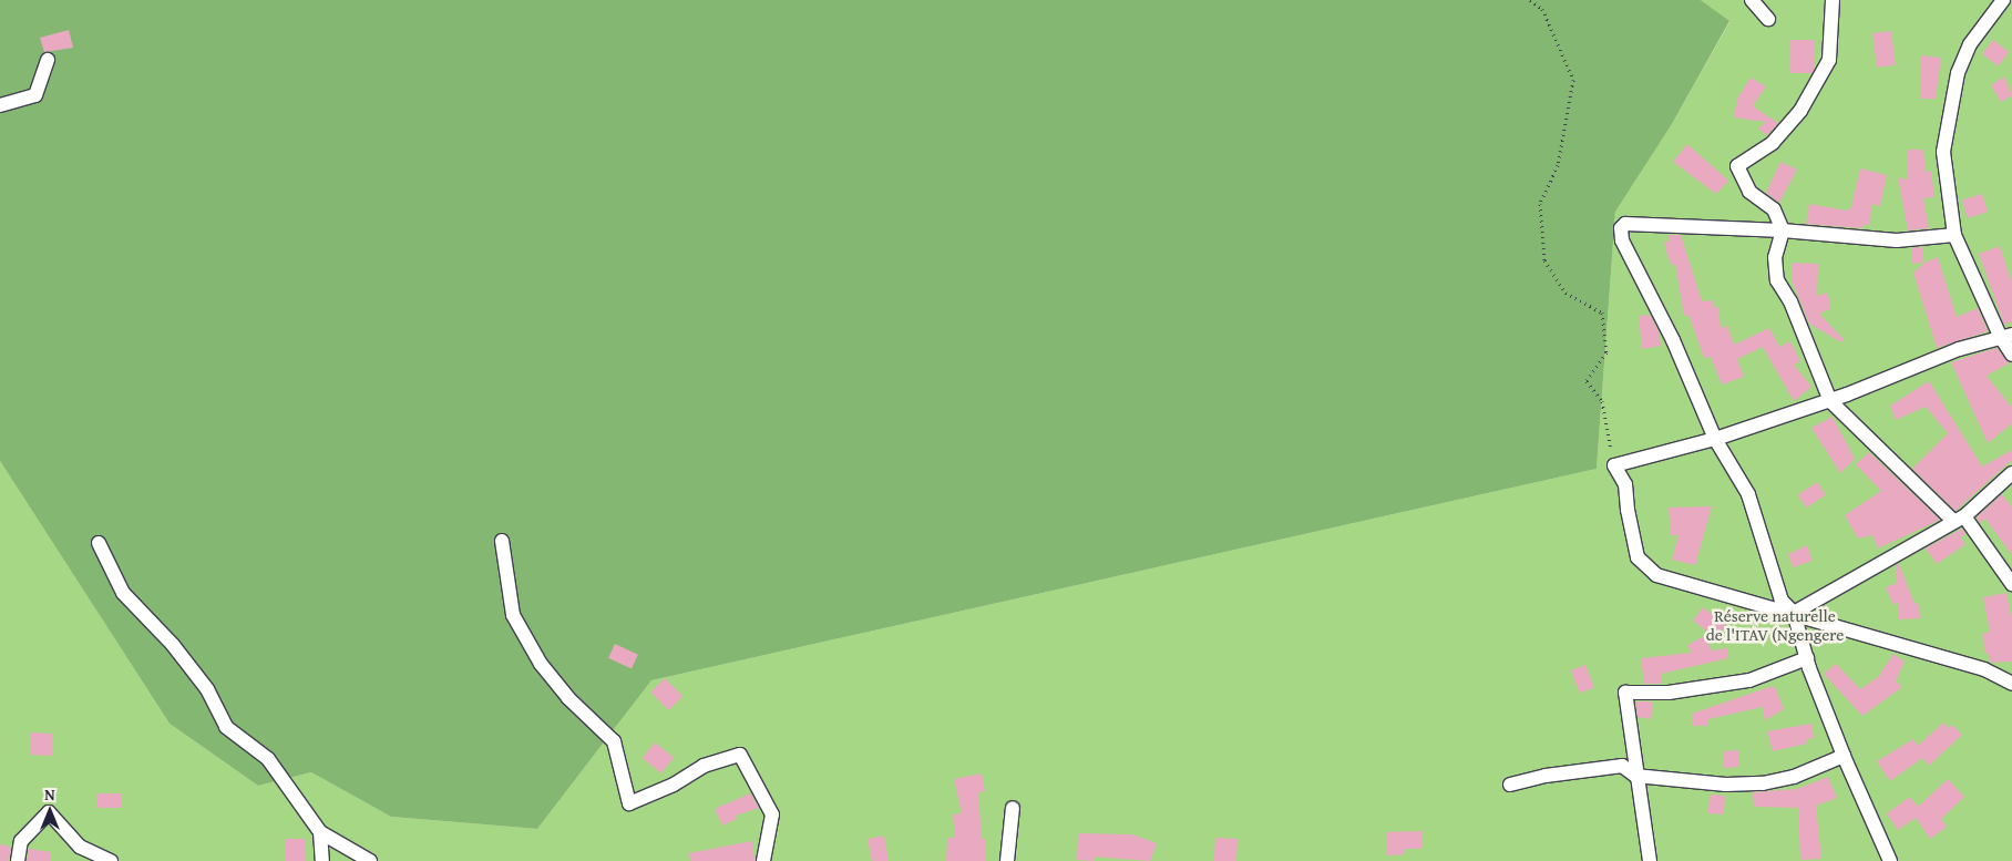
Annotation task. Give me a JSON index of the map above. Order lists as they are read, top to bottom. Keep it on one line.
{"parks":["Réserve naturelle de l'ITAV (Ngengere"],"north":"top"}
